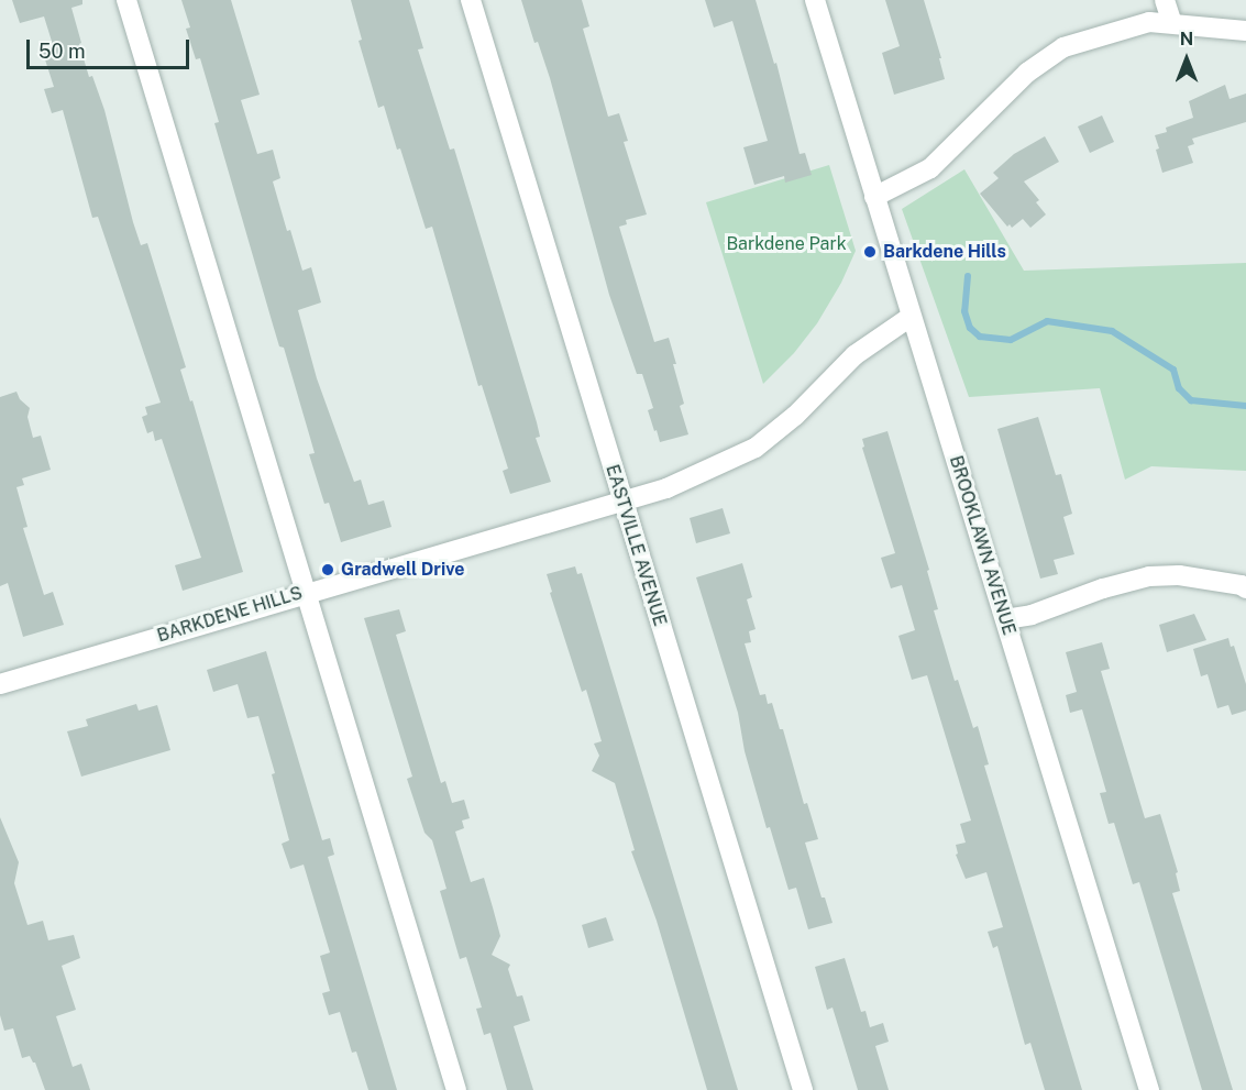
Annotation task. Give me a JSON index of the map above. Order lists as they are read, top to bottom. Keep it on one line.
{"streets":{"street":["EASTVILLE AVENUE","BROOKLAWN AVENUE","BARKDENE HILLS"]},"crossings":[["EASTVILLE AVENUE","BARKDENE HILLS"],["BROOKLAWN AVENUE","BARKDENE HILLS"]],"parks":["Barkdene Park"],"places":["Barkdene Hills","Gradwell Drive"],"scale_bar":"50 m","north":"top"}
